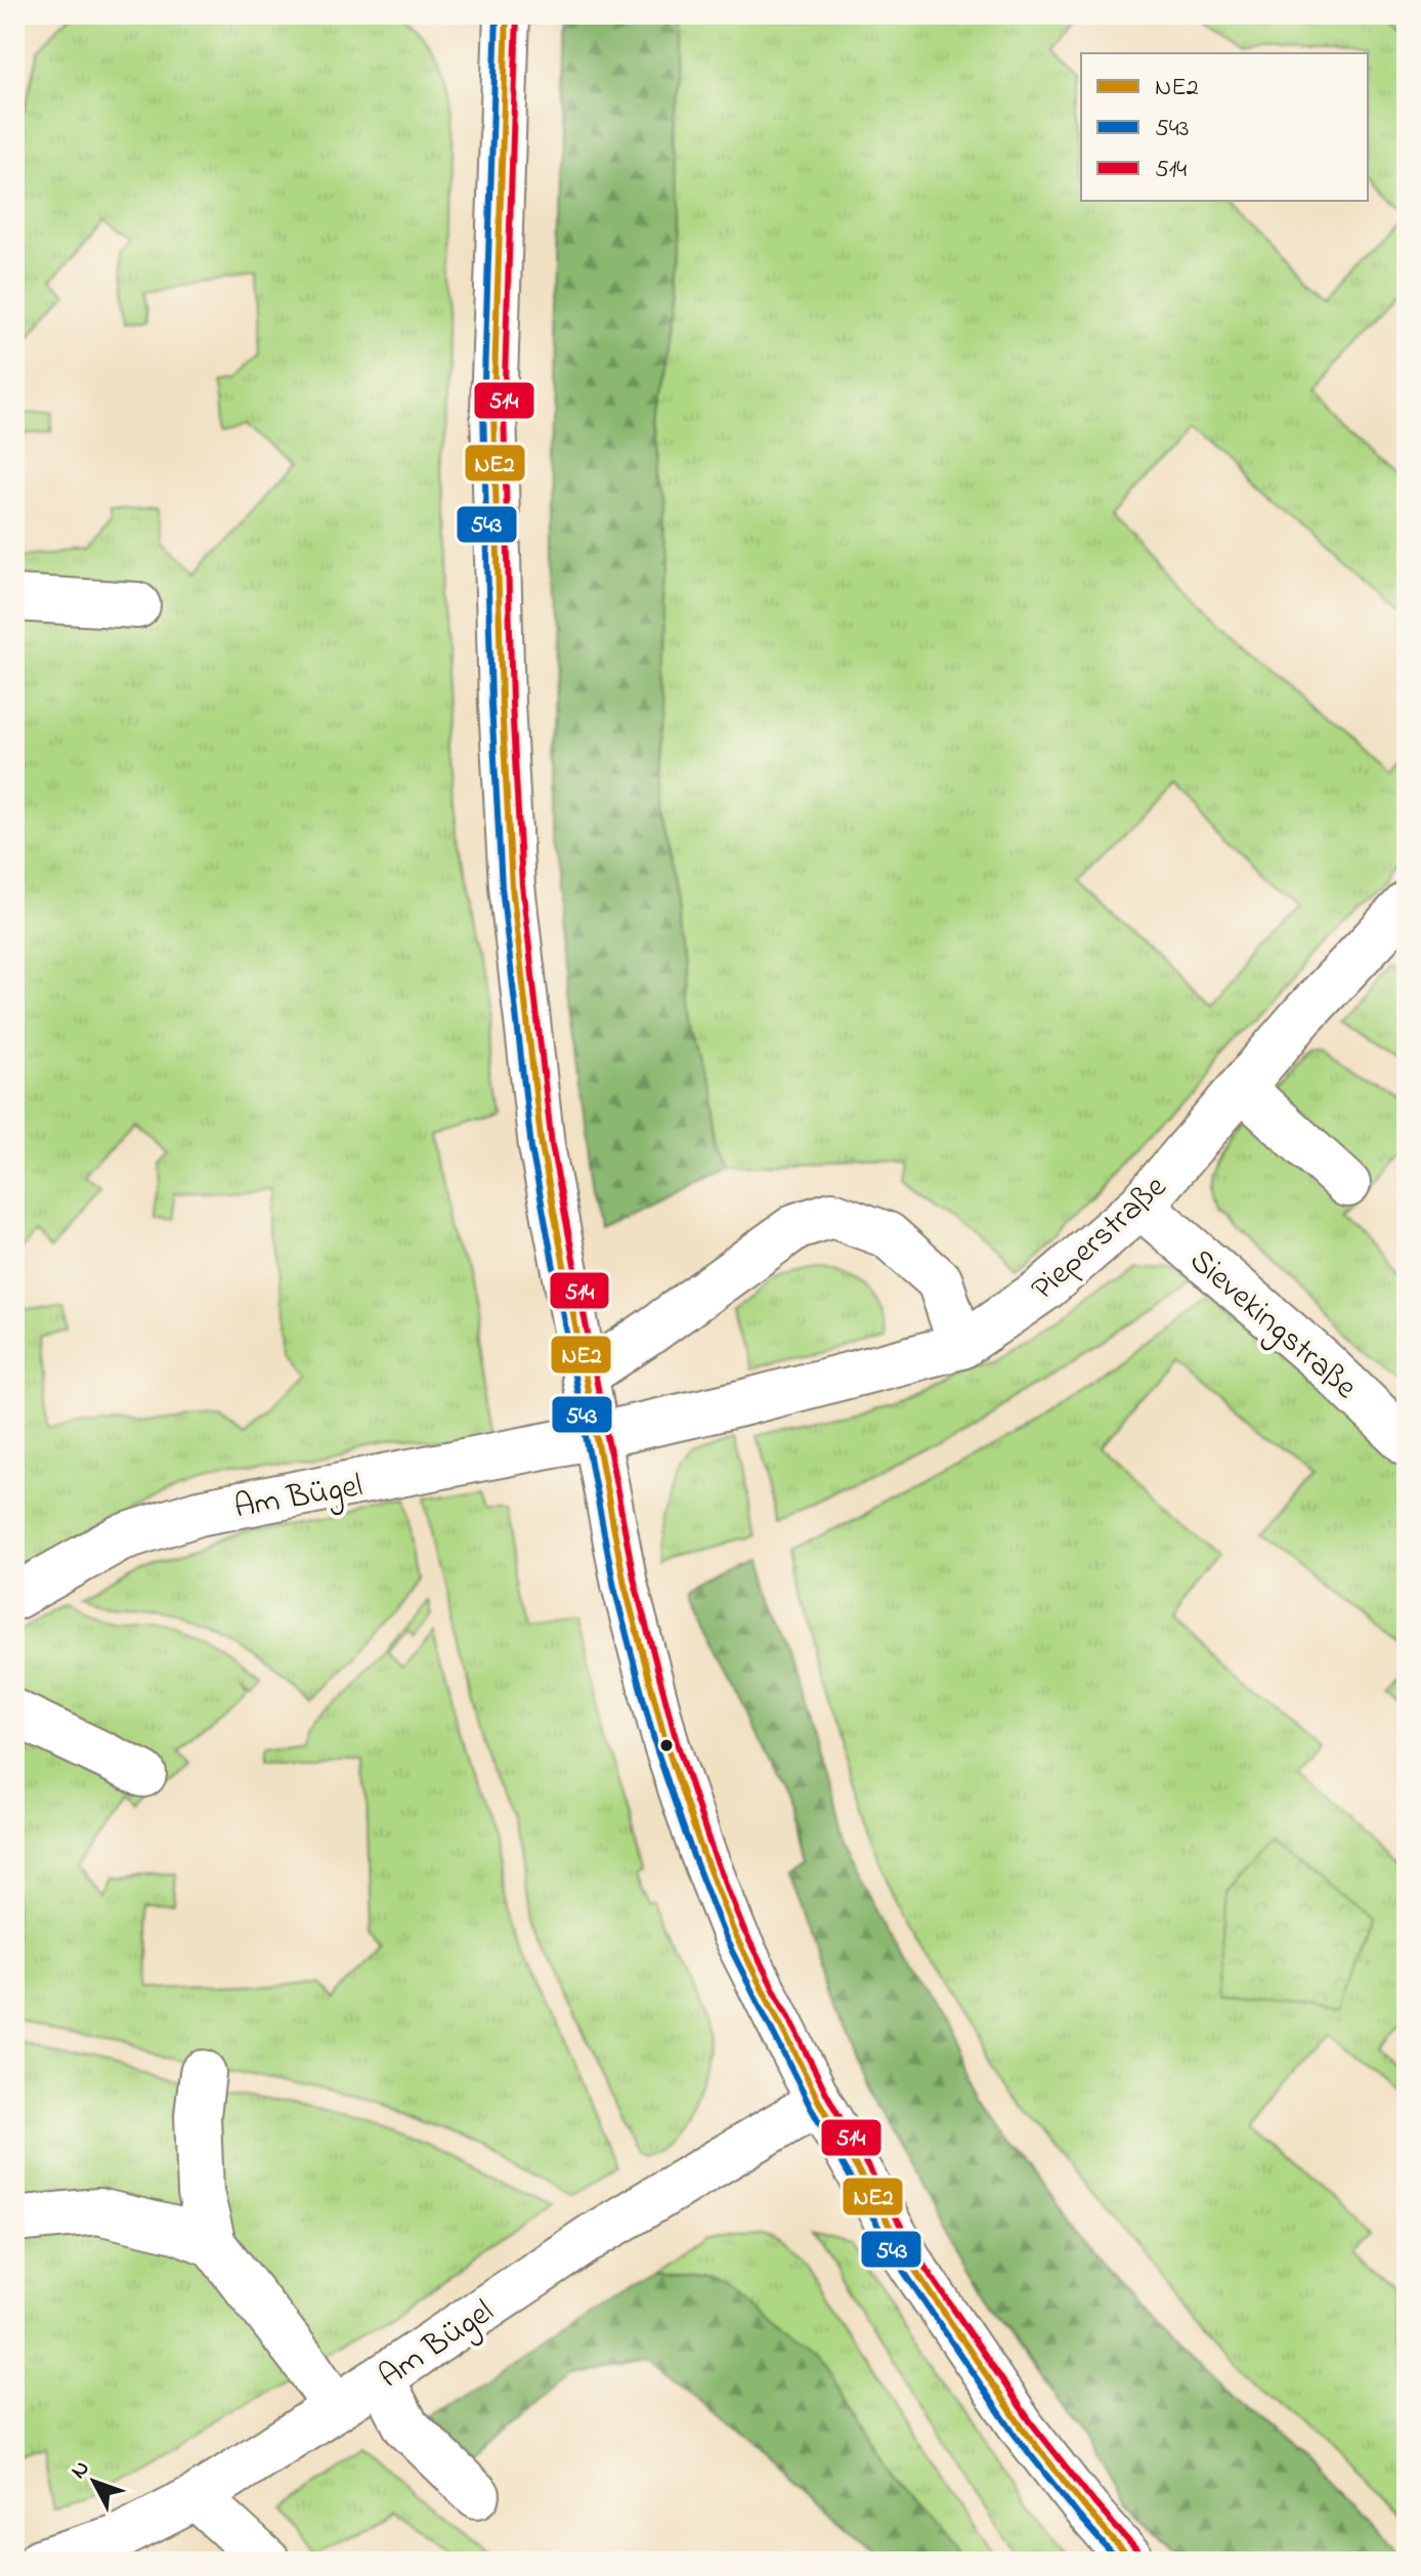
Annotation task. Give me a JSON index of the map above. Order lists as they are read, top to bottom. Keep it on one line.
{"streets":{"street":["Pieperstraße","Sievekingstraße","Am Bügel"]},"crossings":[["Pieperstraße","Sievekingstraße"],["Pieperstraße","Am Bügel"]],"lines":["transit line NE2","transit line 543","transit line 514"],"legend":["NE2","543","514"],"north":"top left"}
